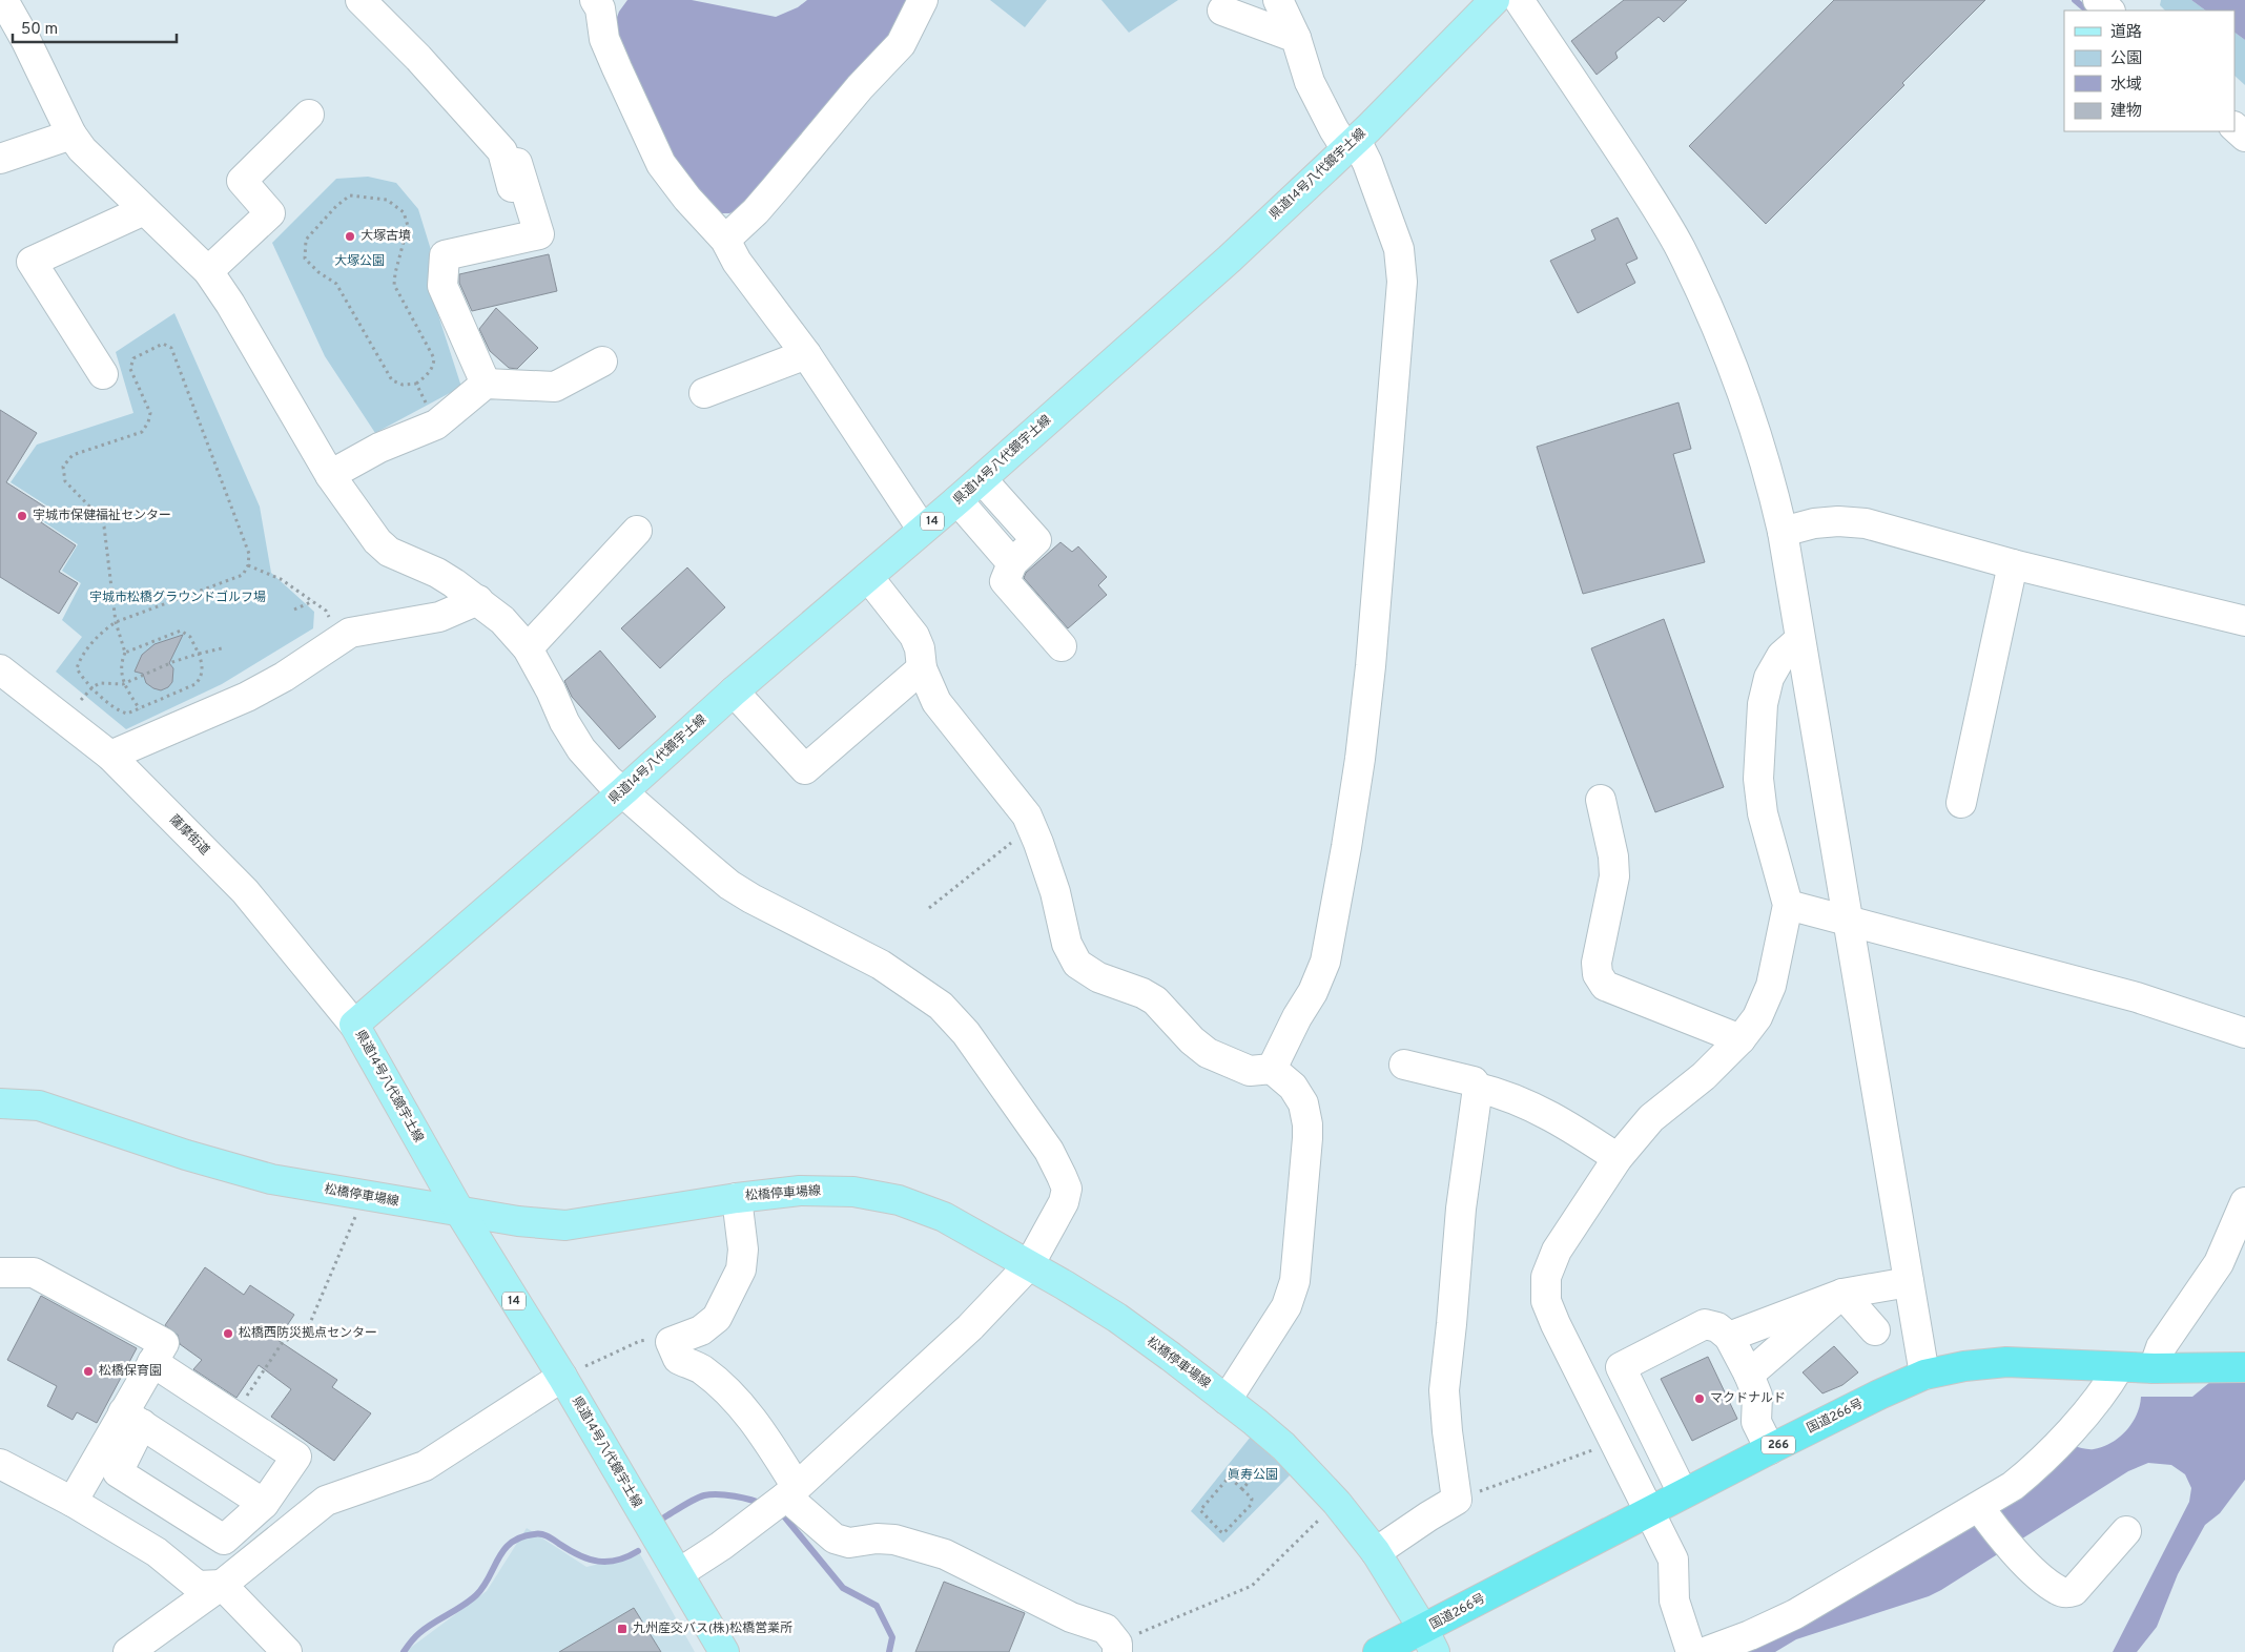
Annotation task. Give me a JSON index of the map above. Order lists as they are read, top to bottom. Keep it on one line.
{"streets":{"highway":["国道266号","266"],"main road":["県道14号八代鏡宇土線","14","松橋停車場線"],"street":["薩摩街道"]},"crossings":[["県道14号八代鏡宇土線","薩摩街道"],["県道14号八代鏡宇土線","松橋停車場線"],["松橋停車場線","国道266号"]],"parks":["大塚公園","宇城市松橋グラウンドゴルフ場","眞寿公園"],"places":{"other":["大塚古墳","宇城市保健福祉センター","松橋西防災拠点センター","松橋保育園","マクドナルド"],"transit":["九州産交バス(株)松橋営業所"]},"legend":["道路","公園","水域","建物"],"scale_bar":"50 m"}
